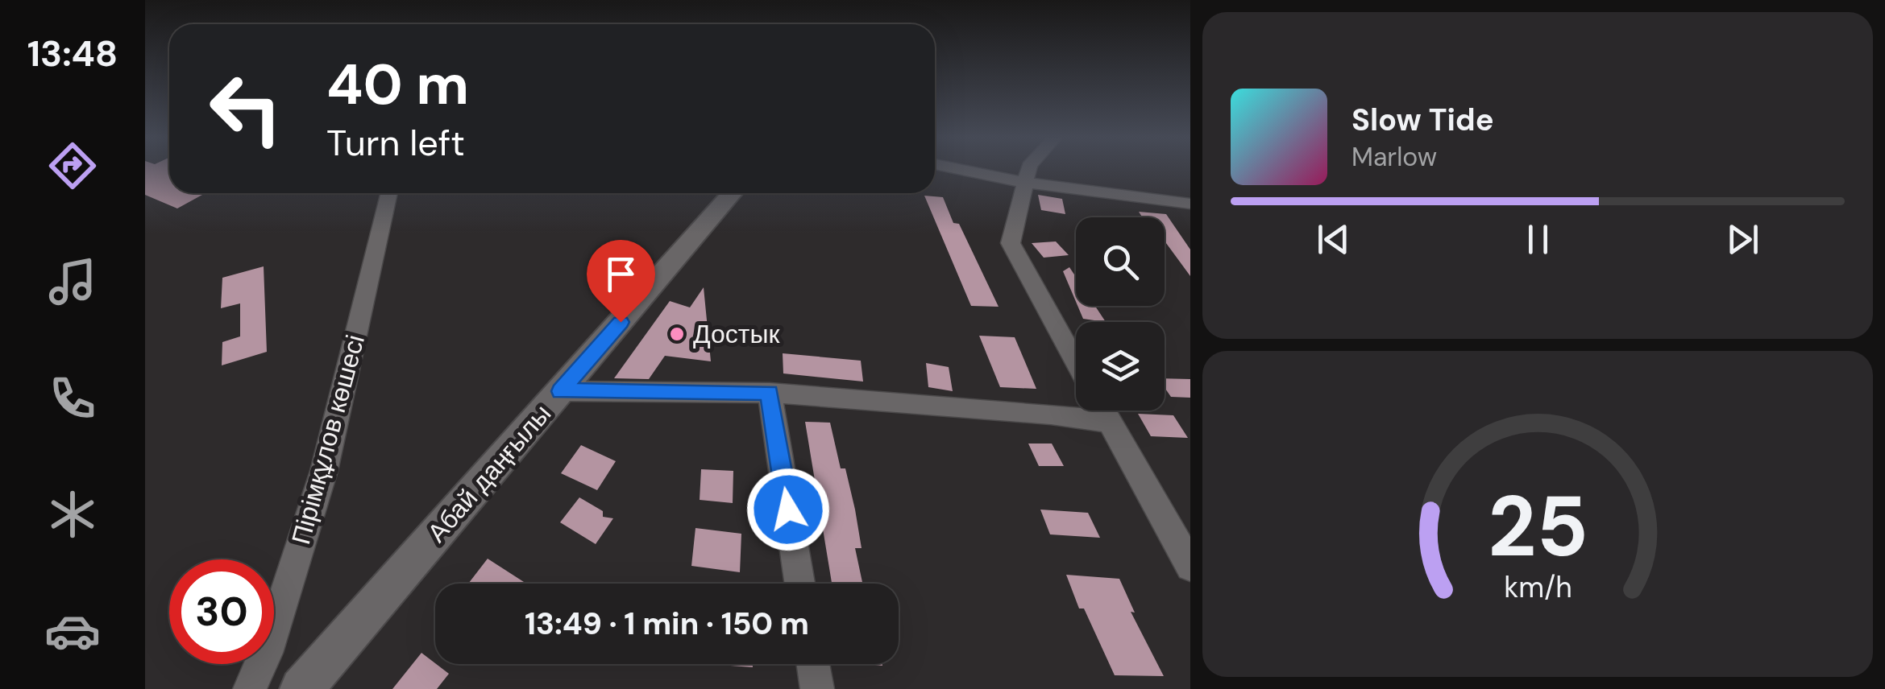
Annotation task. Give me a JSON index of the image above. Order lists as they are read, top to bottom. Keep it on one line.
{"streets":{"street":["Пірімқұлов көшесі","Абай даңғылы"]},"places":["Достык"],"page":{"tabs":"13:48","turn":["40 m","Turn left"],"song":["Slow Tide","Marlow"],"limit":"30","trip":"13:49 · 1 min · 150 m","gauge":["25","km/h"]}}
